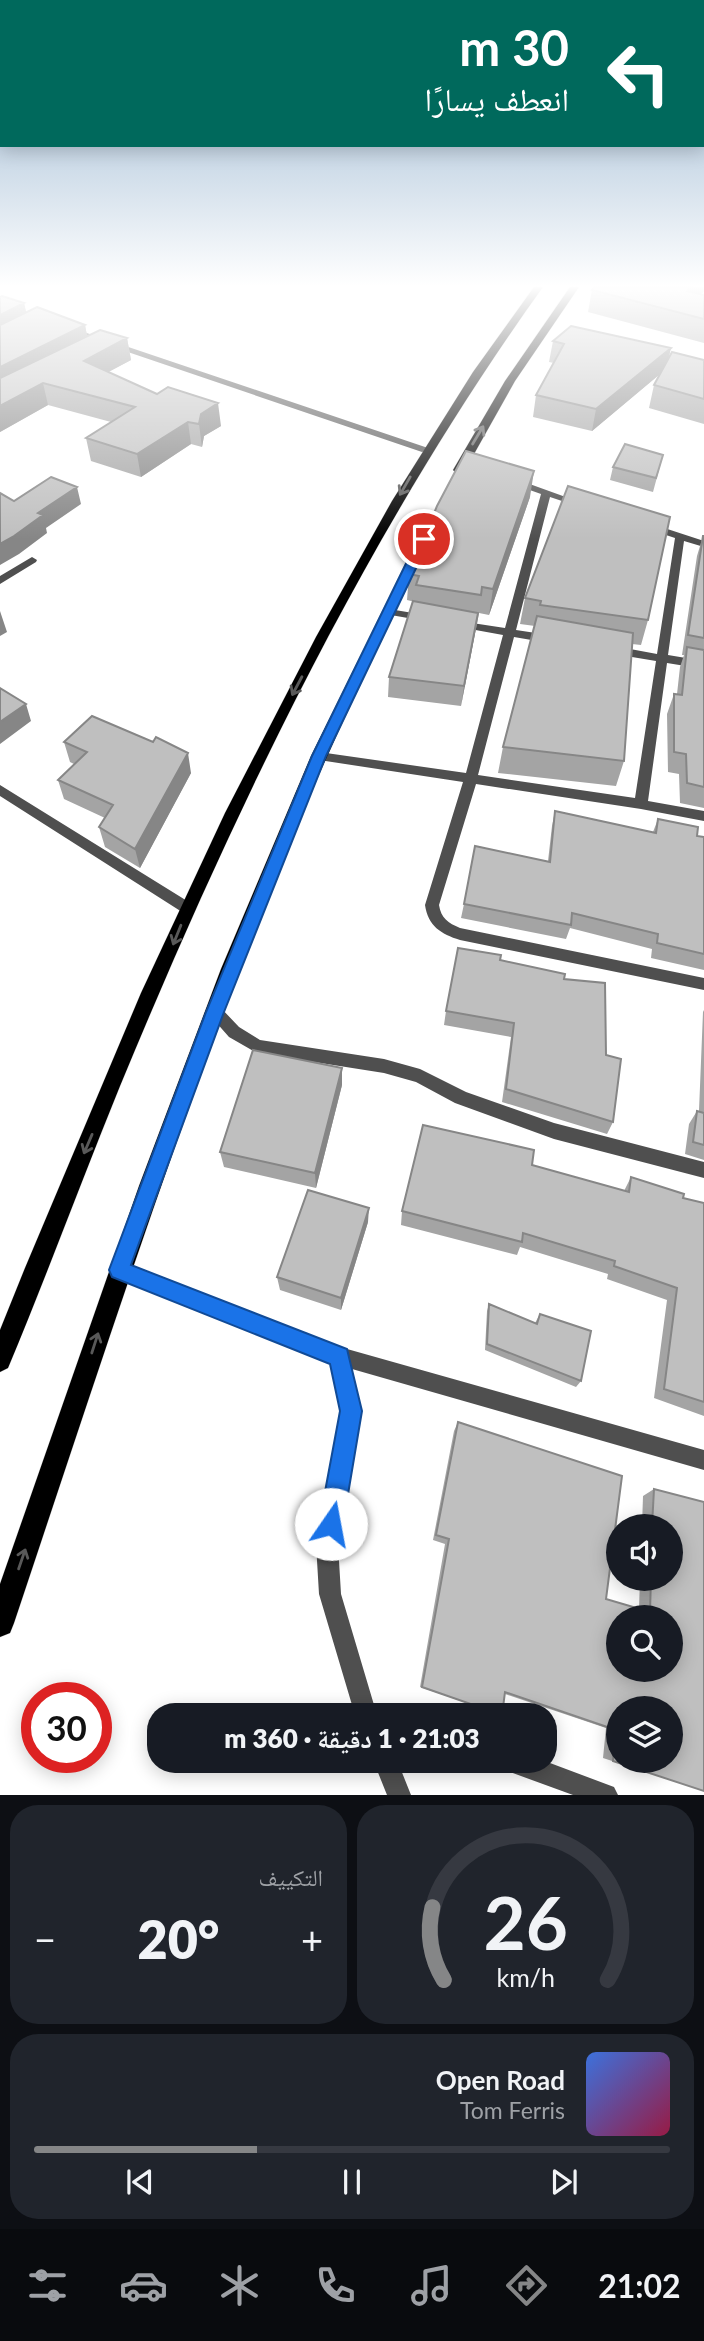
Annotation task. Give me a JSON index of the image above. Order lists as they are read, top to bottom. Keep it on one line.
{"page":{"turn":["30 m","انعطف يسارًا"],"limit":"30","trip":"21:03 · 1 دقيقة · 360 m","tile":"التكييف","heat":["−","20°","+"],"song":["Open Road","Tom Ferris"],"tabs":"21:02","gauge":["26","km/h"]}}
